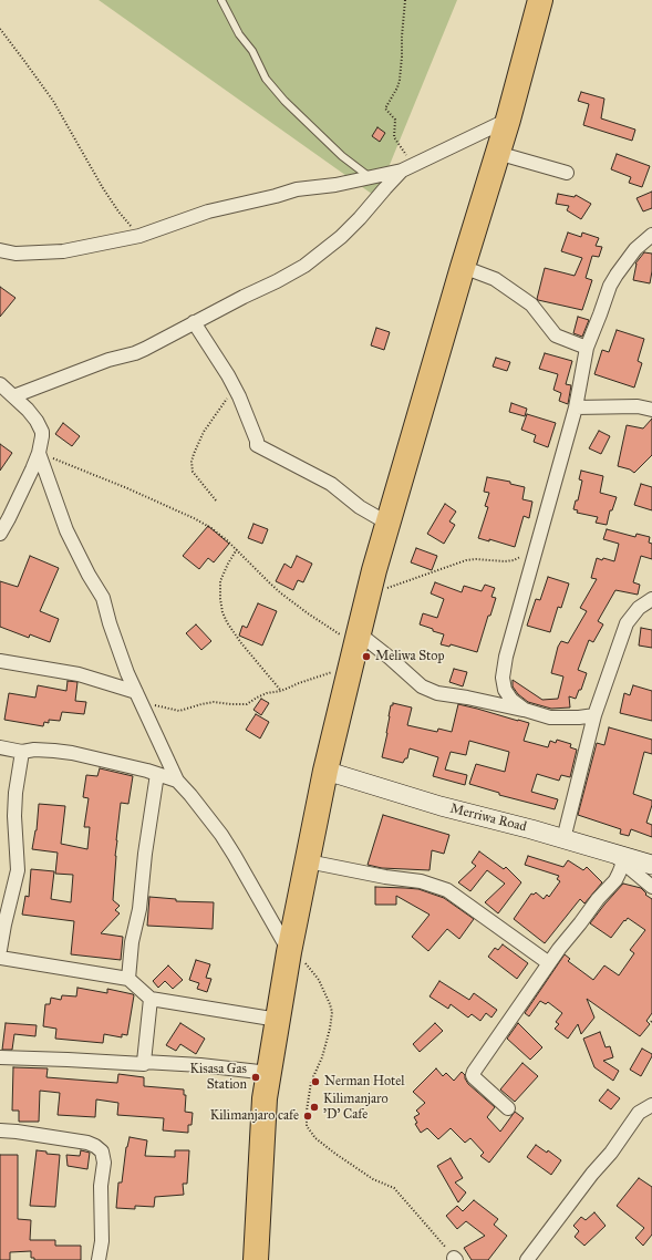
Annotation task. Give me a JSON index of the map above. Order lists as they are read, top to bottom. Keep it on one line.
{"streets":{"street":["Merriwa Road"]},"places":["Meliwa Stop","Kisasa Gas Station","Nerman Hotel","Kilimanjaro 'D' Cafe","Kilimanjaro cafe"]}
